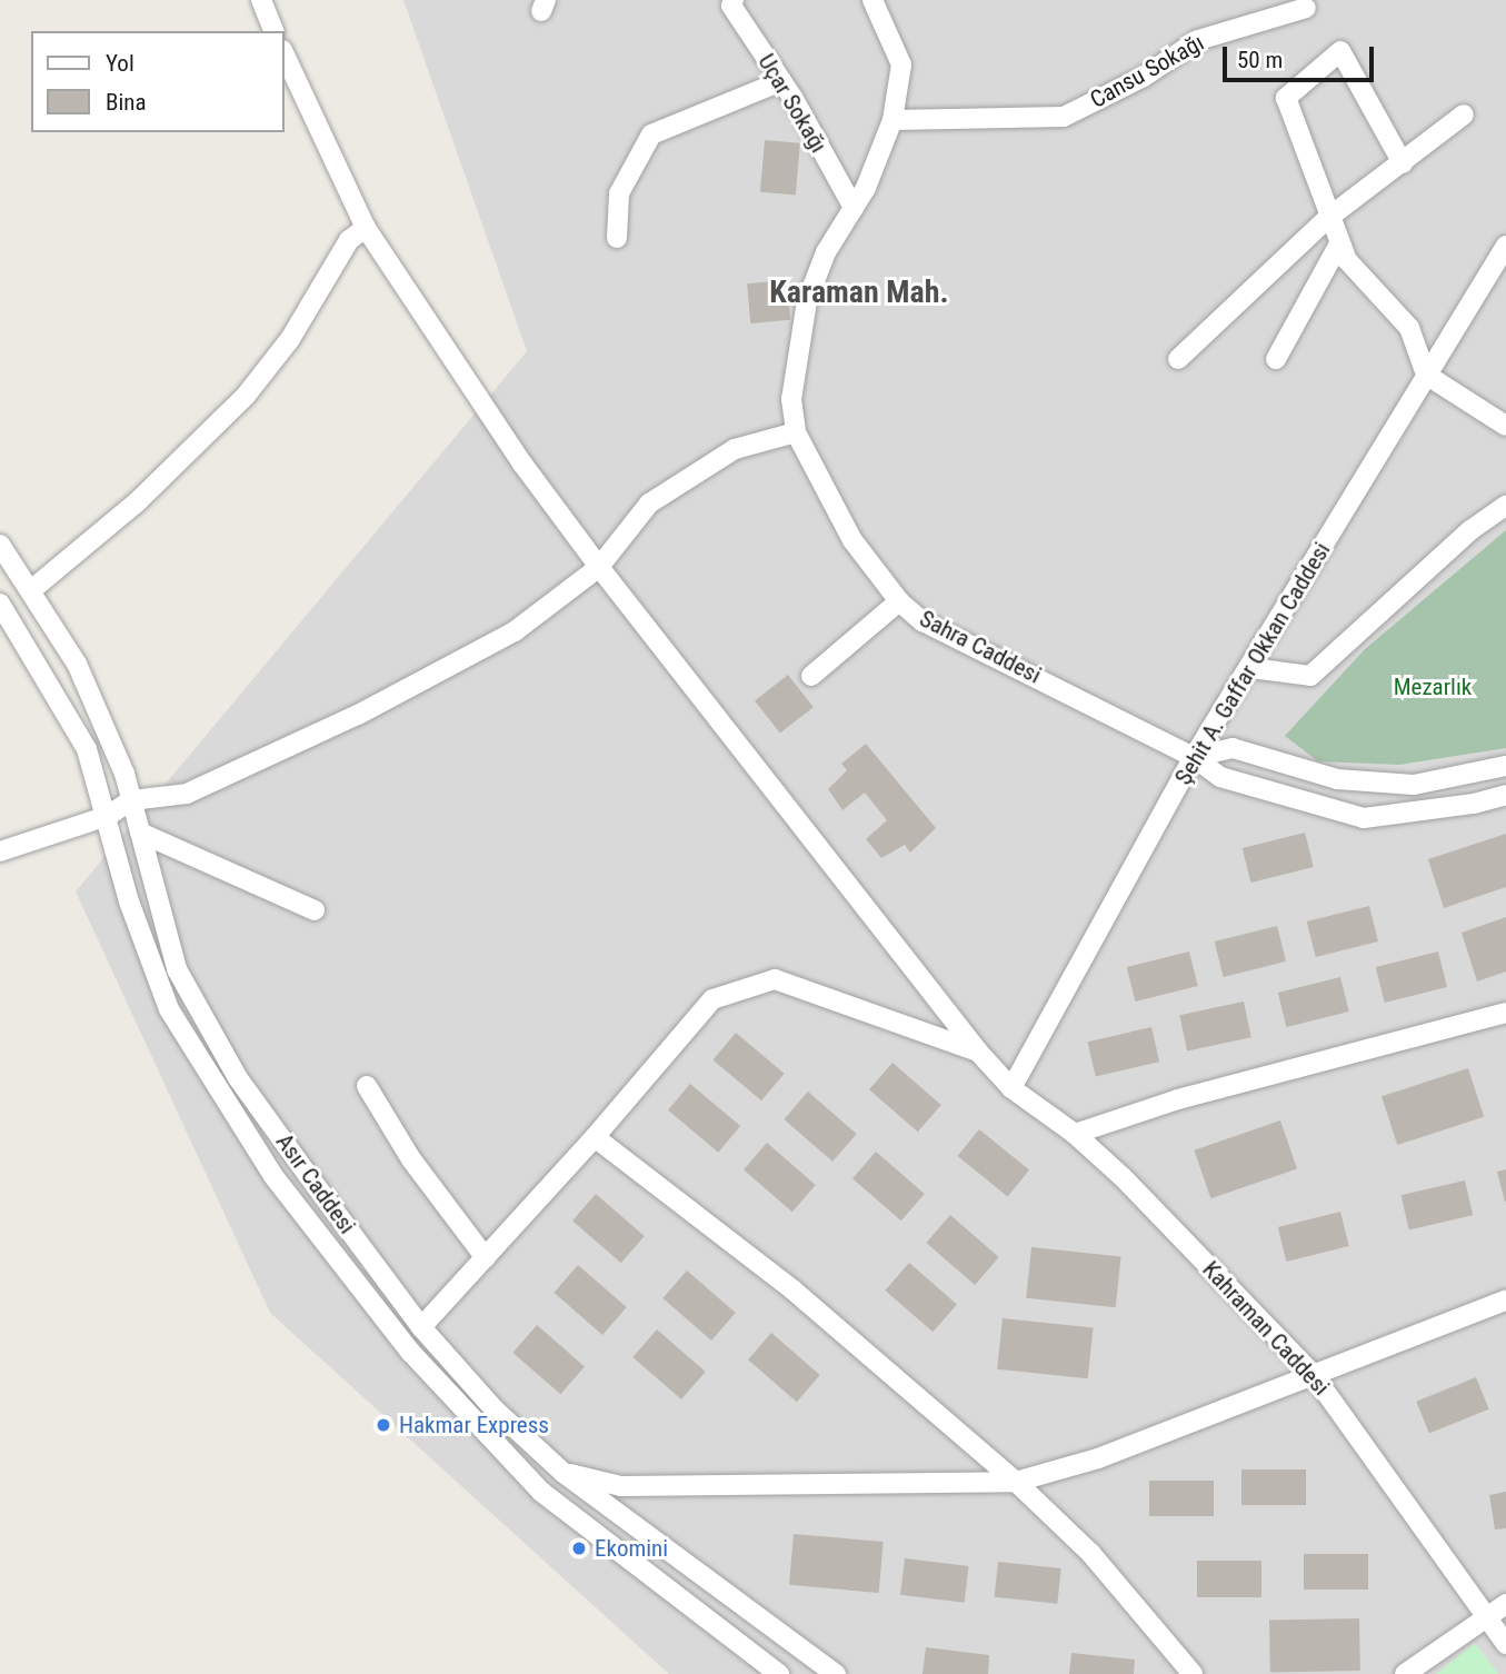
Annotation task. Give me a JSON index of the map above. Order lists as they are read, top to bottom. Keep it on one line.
{"streets":{"street":["Cansu Sokağı","Uçar Sokağı","Sahra Caddesi","Şehit A. Gaffar Okkan Caddesi","Asır Caddesi","Kahraman Caddesi"]},"crossings":[["Cansu Sokağı","Sahra Caddesi"],["Uçar Sokağı","Sahra Caddesi"],["Sahra Caddesi","Şehit A. Gaffar Okkan Caddesi"],["Şehit A. Gaffar Okkan Caddesi","Kahraman Caddesi"]],"districts":["Karaman Mah."],"parks":["Mezarlık"],"places":["Hakmar Express","Ekomini"],"legend":["Yol","Bina"],"scale_bar":"50 m"}
